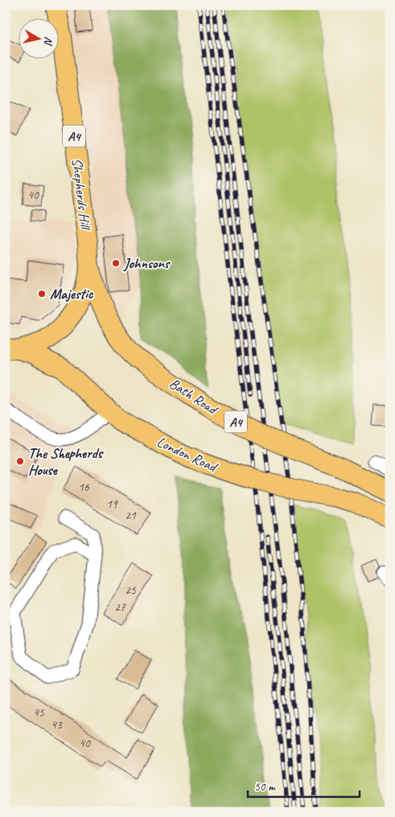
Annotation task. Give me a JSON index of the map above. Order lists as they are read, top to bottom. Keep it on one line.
{"streets":{"main road":["A4","Shepherds Hill","Bath Road","London Road"]},"crossings":[["Shepherds Hill","Bath Road"],["Shepherds Hill","London Road"]],"places":["Johnsons","Majestic","The Shepherds House"],"house_numbers":["40","16","19","21","25","27","45","43","40"],"scale_bar":"50 m","north":"right"}
